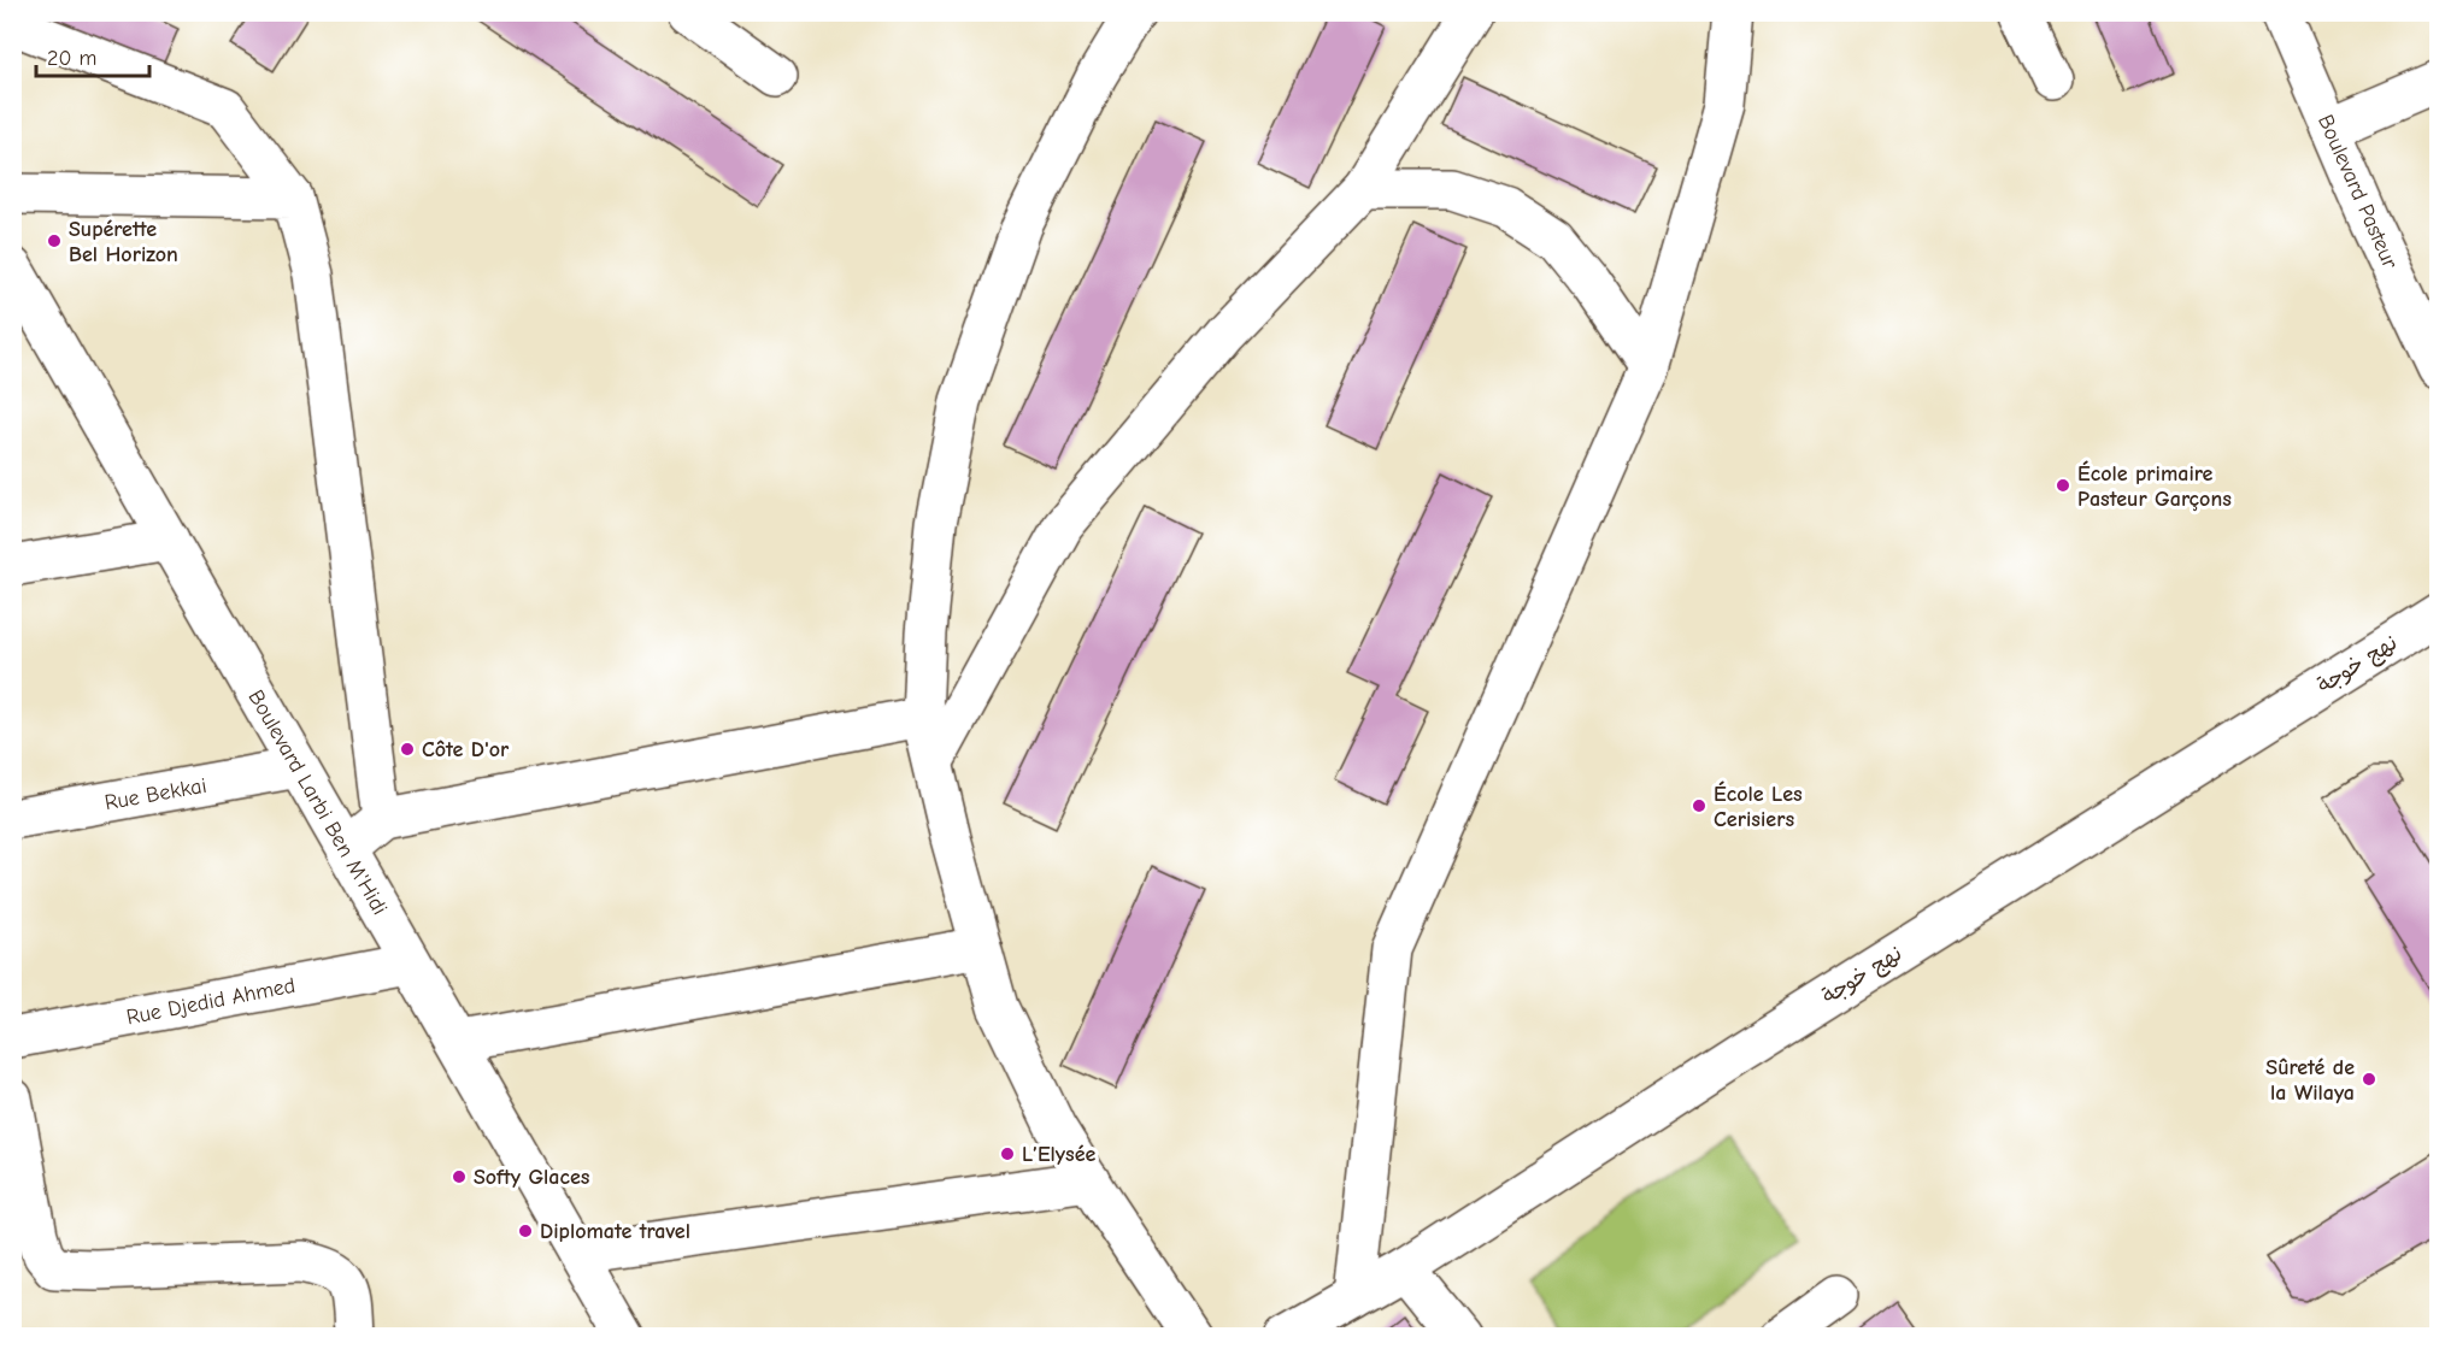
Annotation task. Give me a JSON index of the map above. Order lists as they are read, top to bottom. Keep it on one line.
{"streets":{"street":["Boulevard Pasteur","نهج خوجة","Rue Bekkai","Boulevard Larbi Ben M'Hidi","Rue Djedid Ahmed"]},"crossings":[["Rue Bekkai","Boulevard Larbi Ben M'Hidi"],["Boulevard Larbi Ben M'Hidi","Rue Djedid Ahmed"]],"places":["Supérette Bel Horizon","École primaire Pasteur Garçons","Côte D'or","École Les Cerisiers","Sûreté de la Wilaya","L’Elysée","Softy Glaces","Diplomate travel"],"scale_bar":"20 m"}
